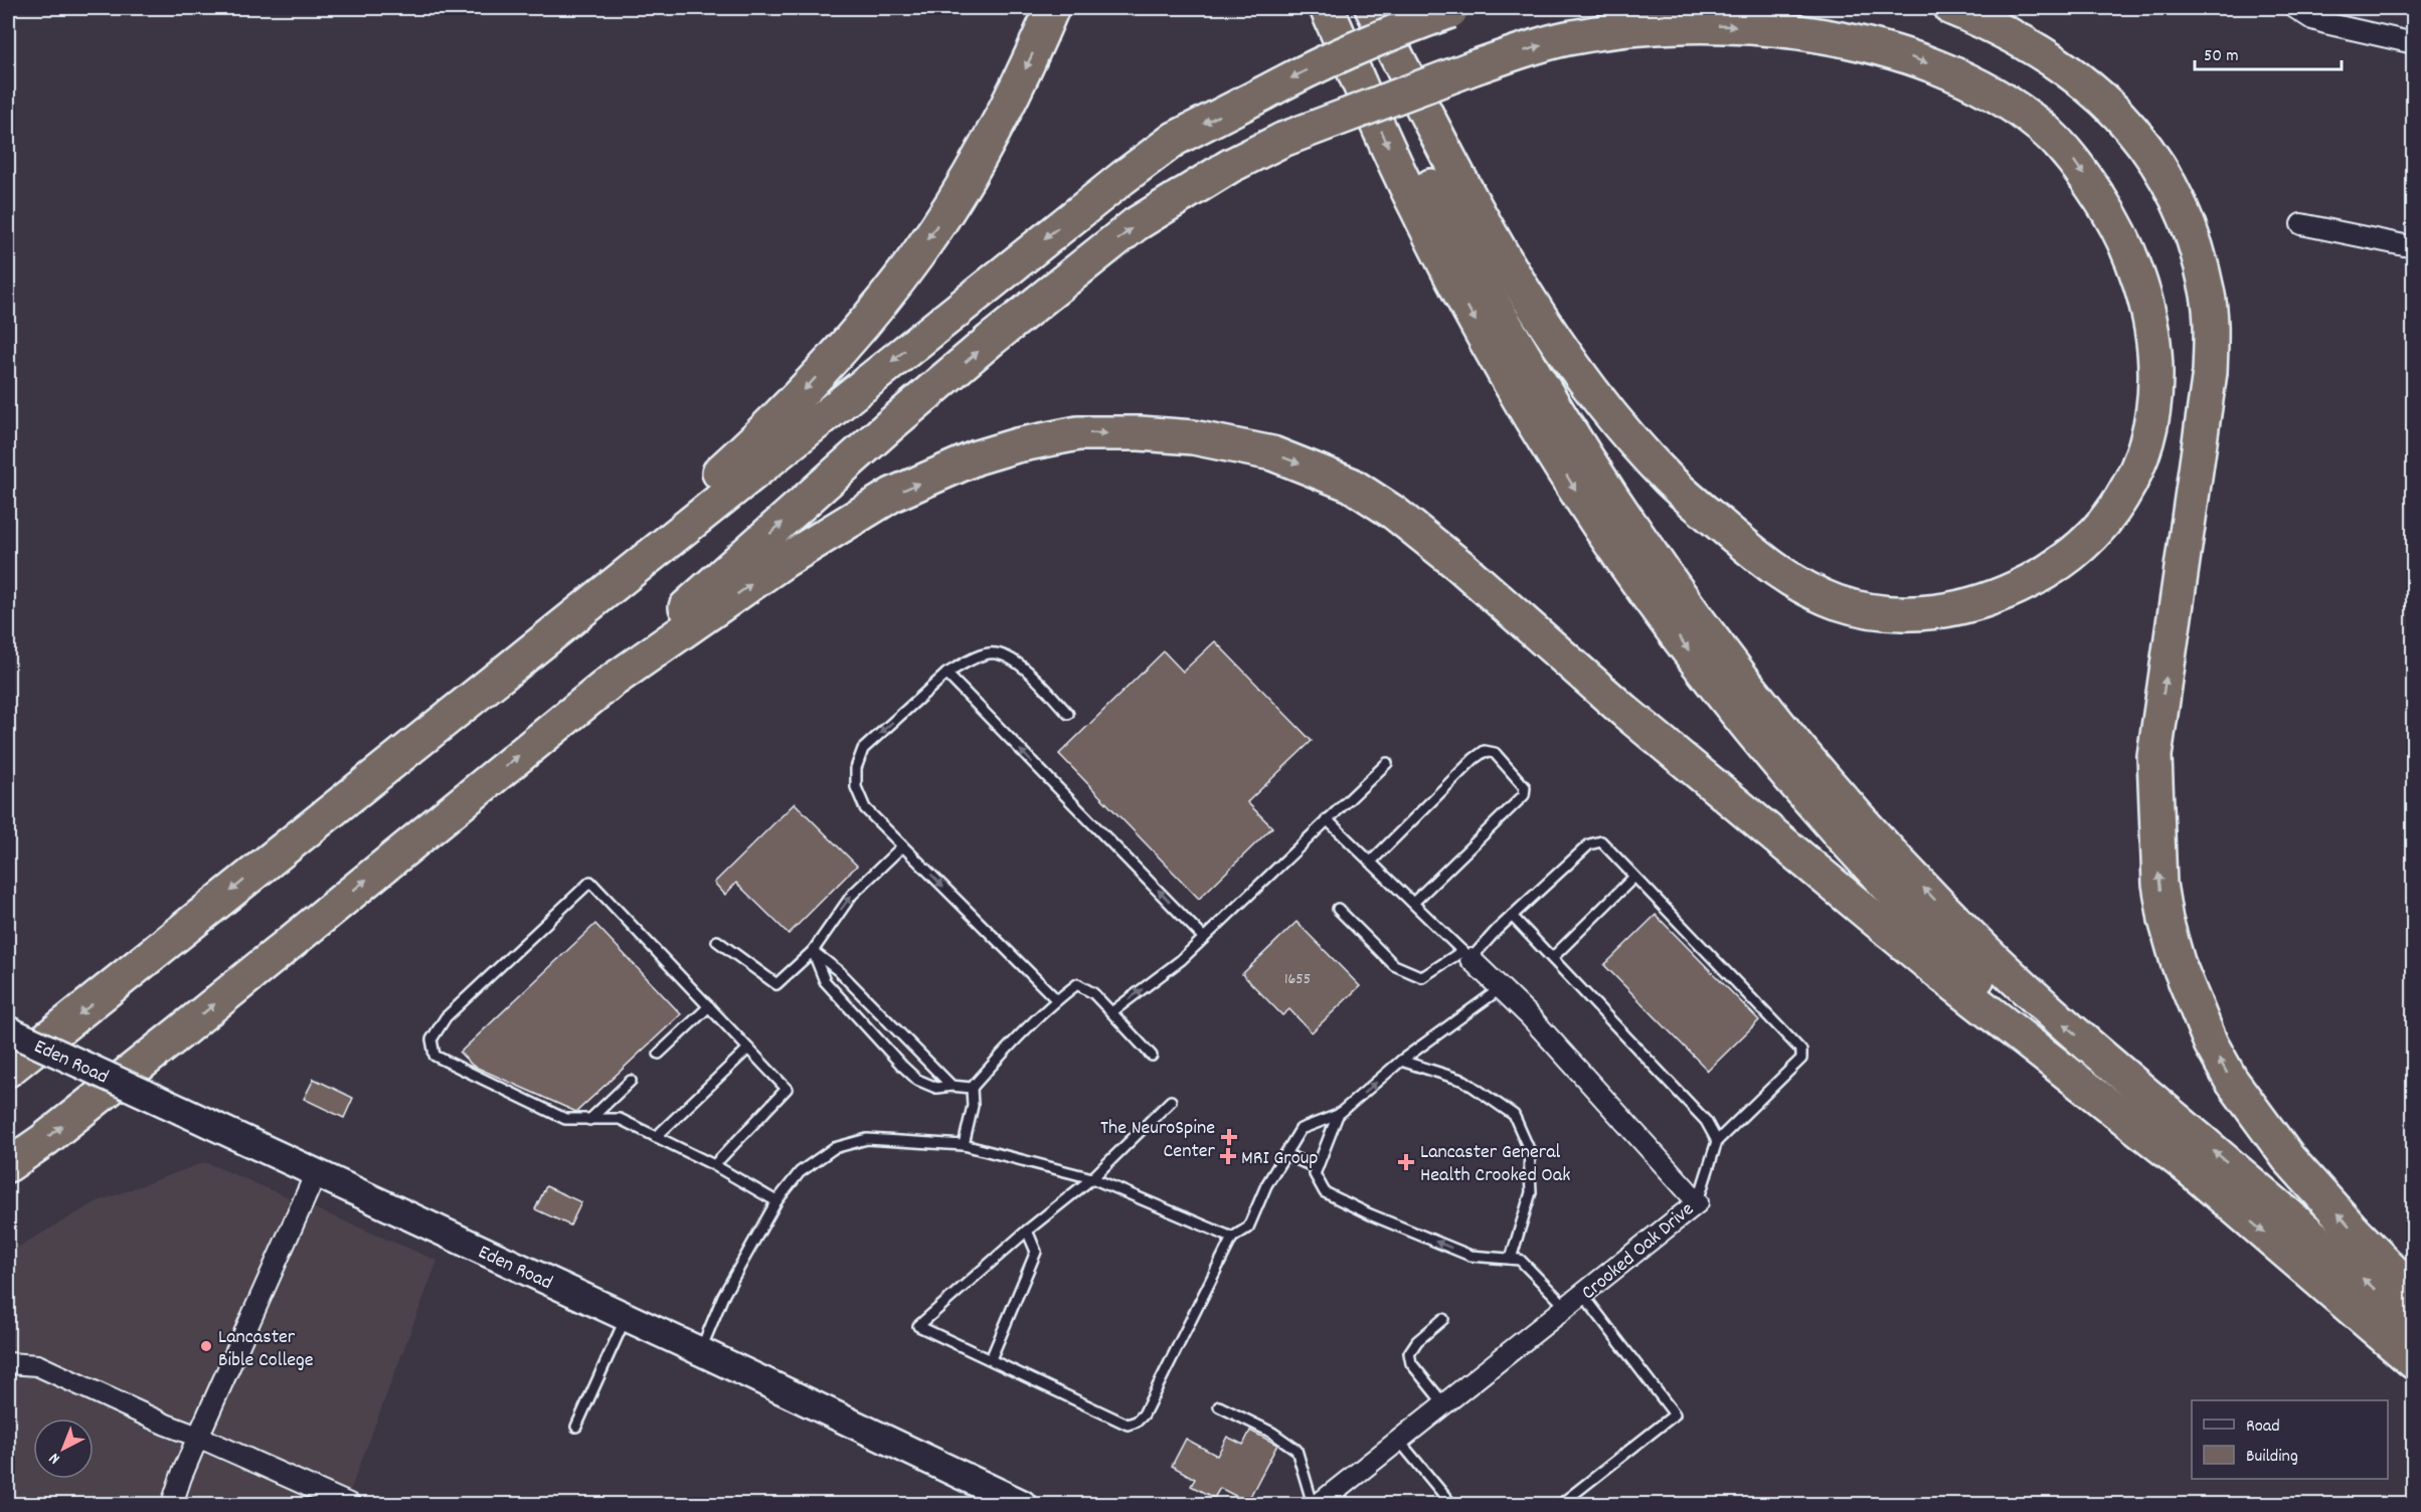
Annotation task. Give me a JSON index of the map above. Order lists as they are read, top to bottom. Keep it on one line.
{"streets":{"street":["Eden Road","Crooked Oak Drive"]},"places":{"health":["The NeuroSpine Center","MRI Group","Lancaster General Health Crooked Oak"],"other":["Lancaster Bible College"]},"house_numbers":["1655"],"legend":["Road","Building"],"scale_bar":"50 m","north":"bottom left"}
